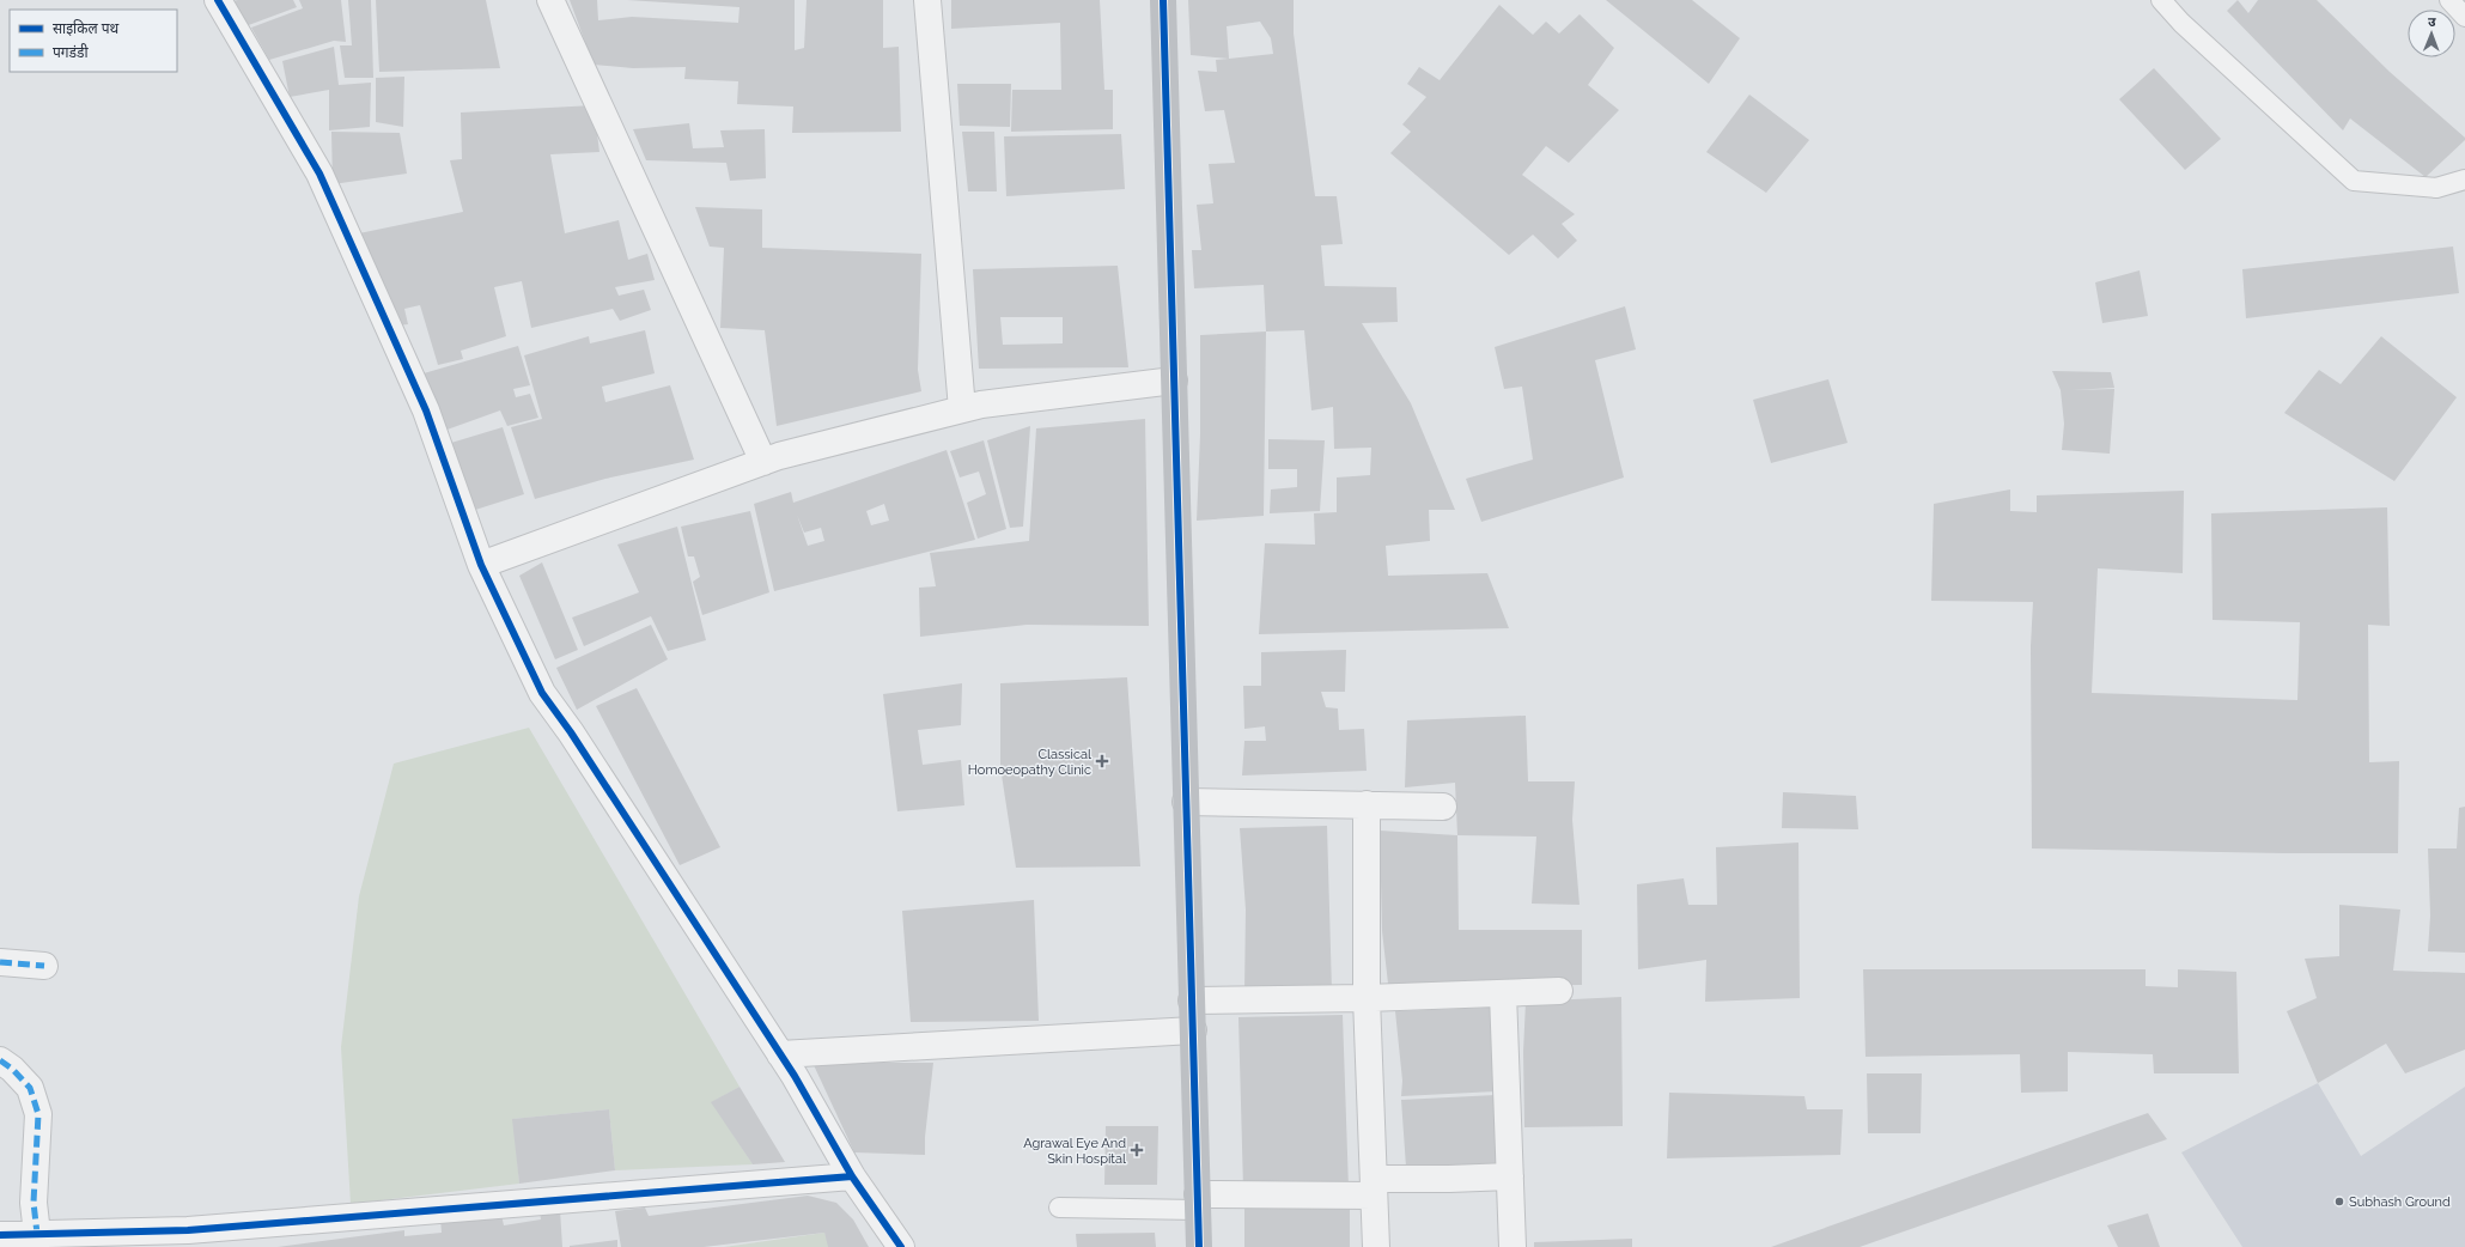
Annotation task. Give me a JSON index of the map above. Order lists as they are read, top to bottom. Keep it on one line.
{"places":{"health":["Classical Homoeopathy Clinic","Agrawal Eye And Skin Hospital"],"other":["Subhash Ground"]},"legend":["साइकिल पथ","पगडंडी"],"north":"top"}
